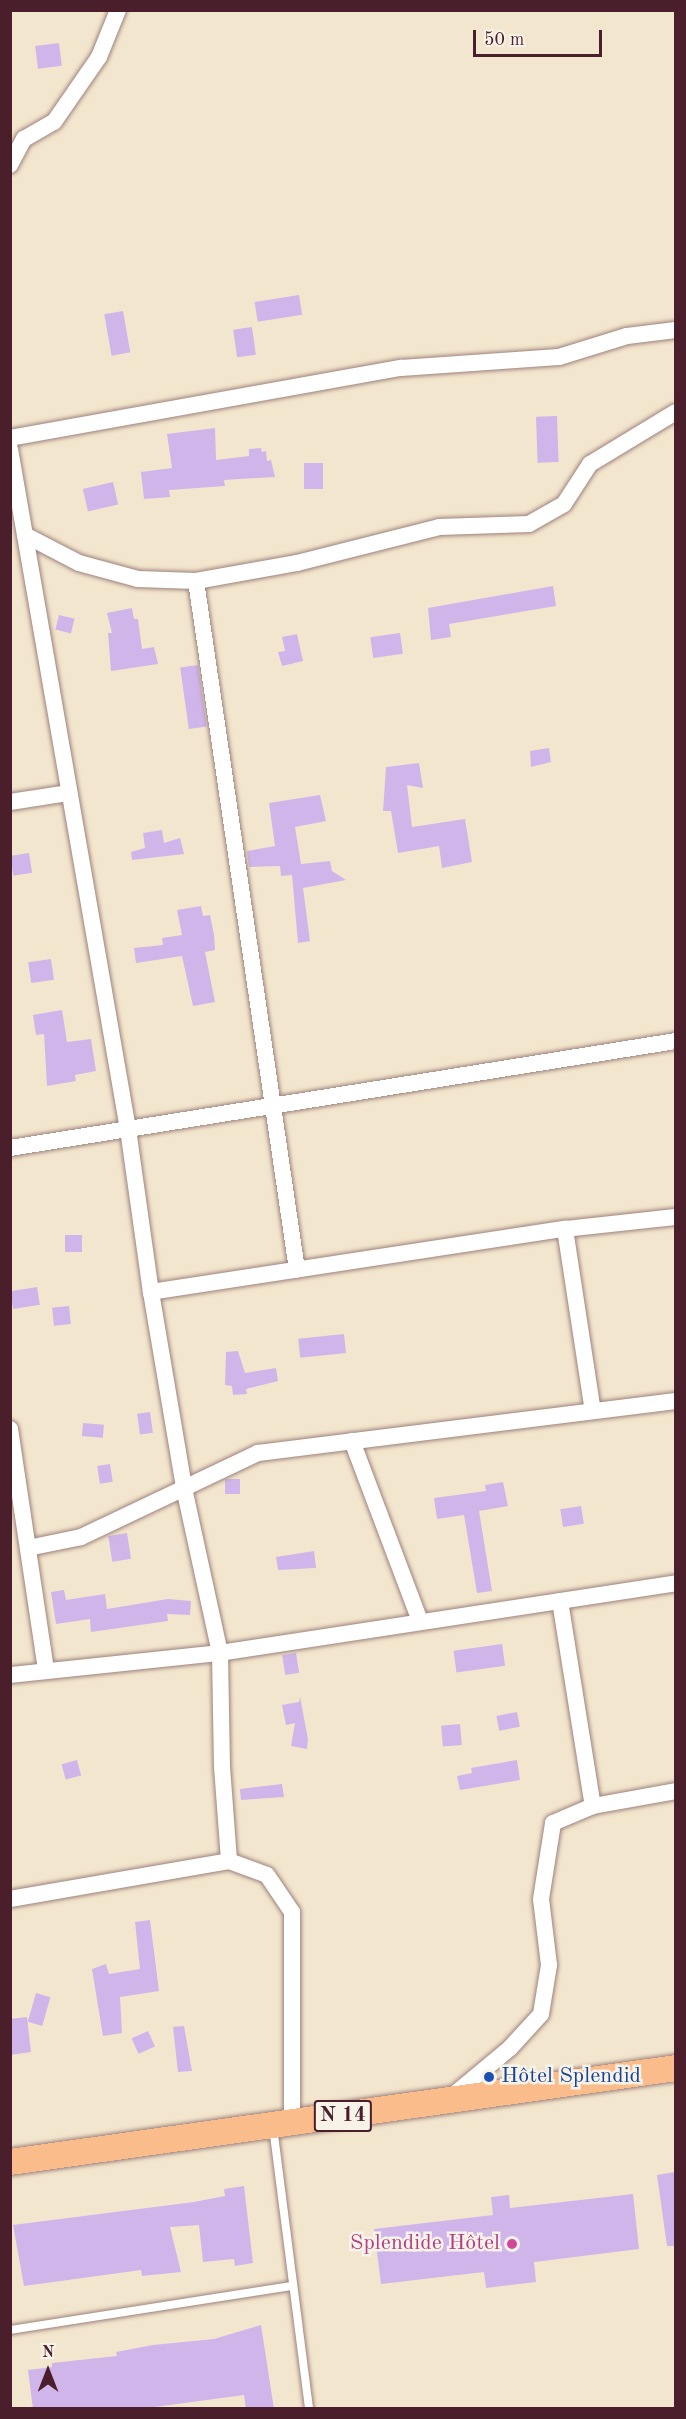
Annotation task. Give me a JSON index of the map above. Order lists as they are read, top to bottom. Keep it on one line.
{"streets":{"main road":["N 14"]},"places":["Hôtel Splendid","Splendide Hôtel"],"scale_bar":"50 m","north":"top"}
